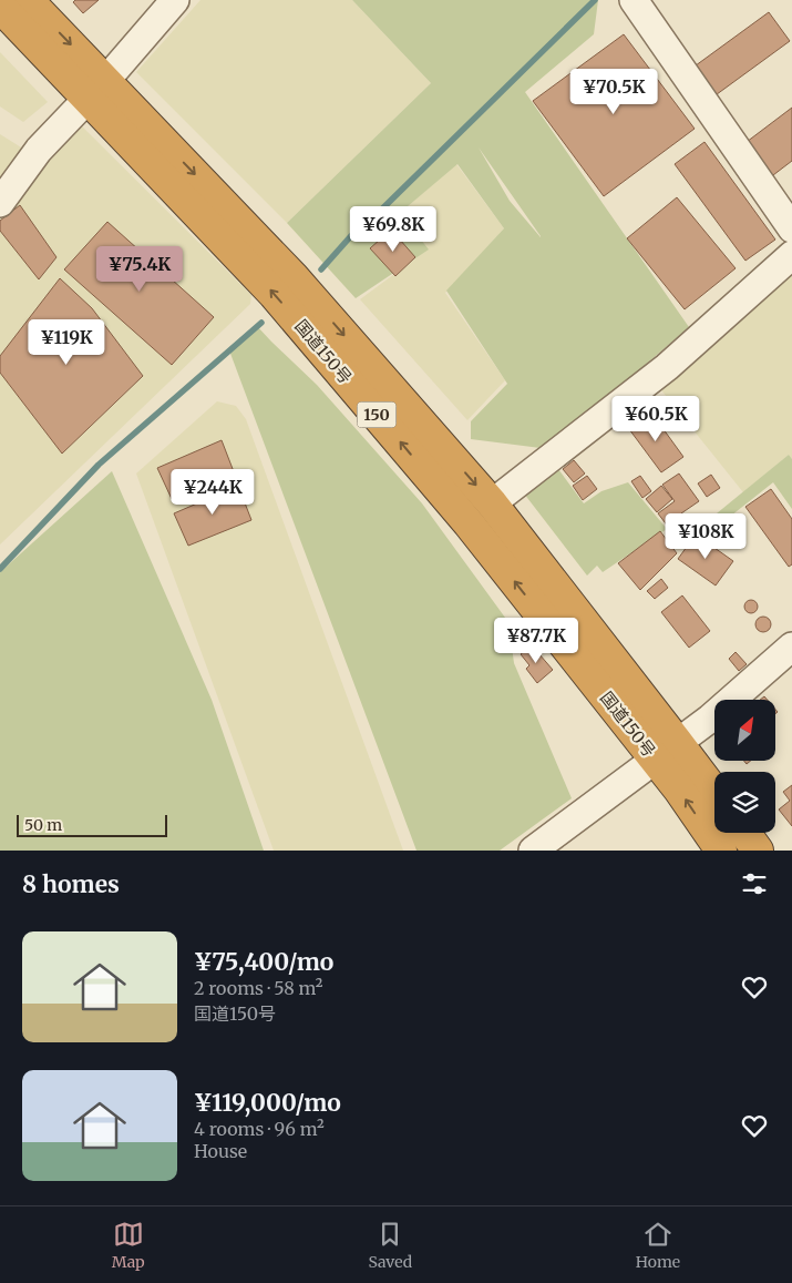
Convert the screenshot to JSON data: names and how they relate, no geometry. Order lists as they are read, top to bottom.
{
  "streets": {
    "highway": ["国道150号", "150"]
  },
  "scale_bar": "50 m",
  "north": "top right",
  "page": {
    "price": [
      "¥70.5K",
      "¥69.8K",
      "¥75.4K",
      "¥119K",
      "¥60.5K",
      "¥244K",
      "¥108K",
      "¥87.7K"
    ],
    "scale": "50 m",
    "heading": "8 homes",
    "list": [
      {
        "name": "¥75,400/mo",
        "note": "2 rooms · 58 m² · 国道150号"
      },
      {
        "name": "¥119,000/mo",
        "note": "4 rooms · 96 m² · House"
      }
    ],
    "tabs": ["Map", "Saved", "Home"]
  }
}
